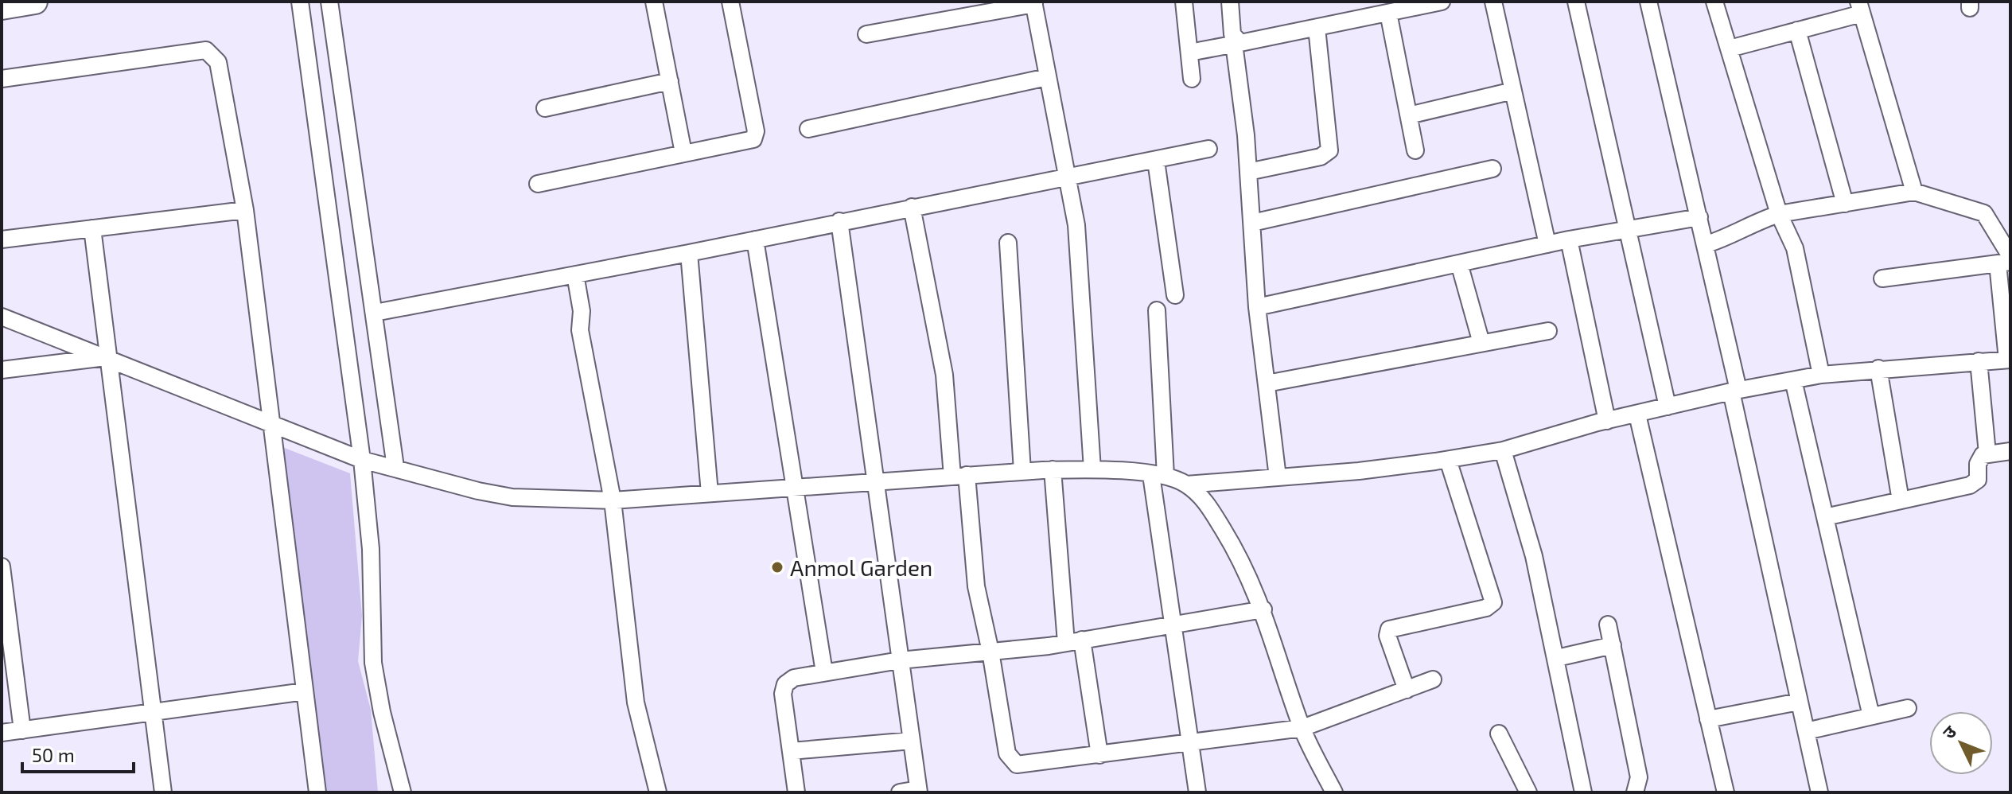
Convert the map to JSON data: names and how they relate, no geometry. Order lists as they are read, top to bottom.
{
  "places": ["Anmol Garden"],
  "scale_bar": "50 m",
  "north": "top left"
}
